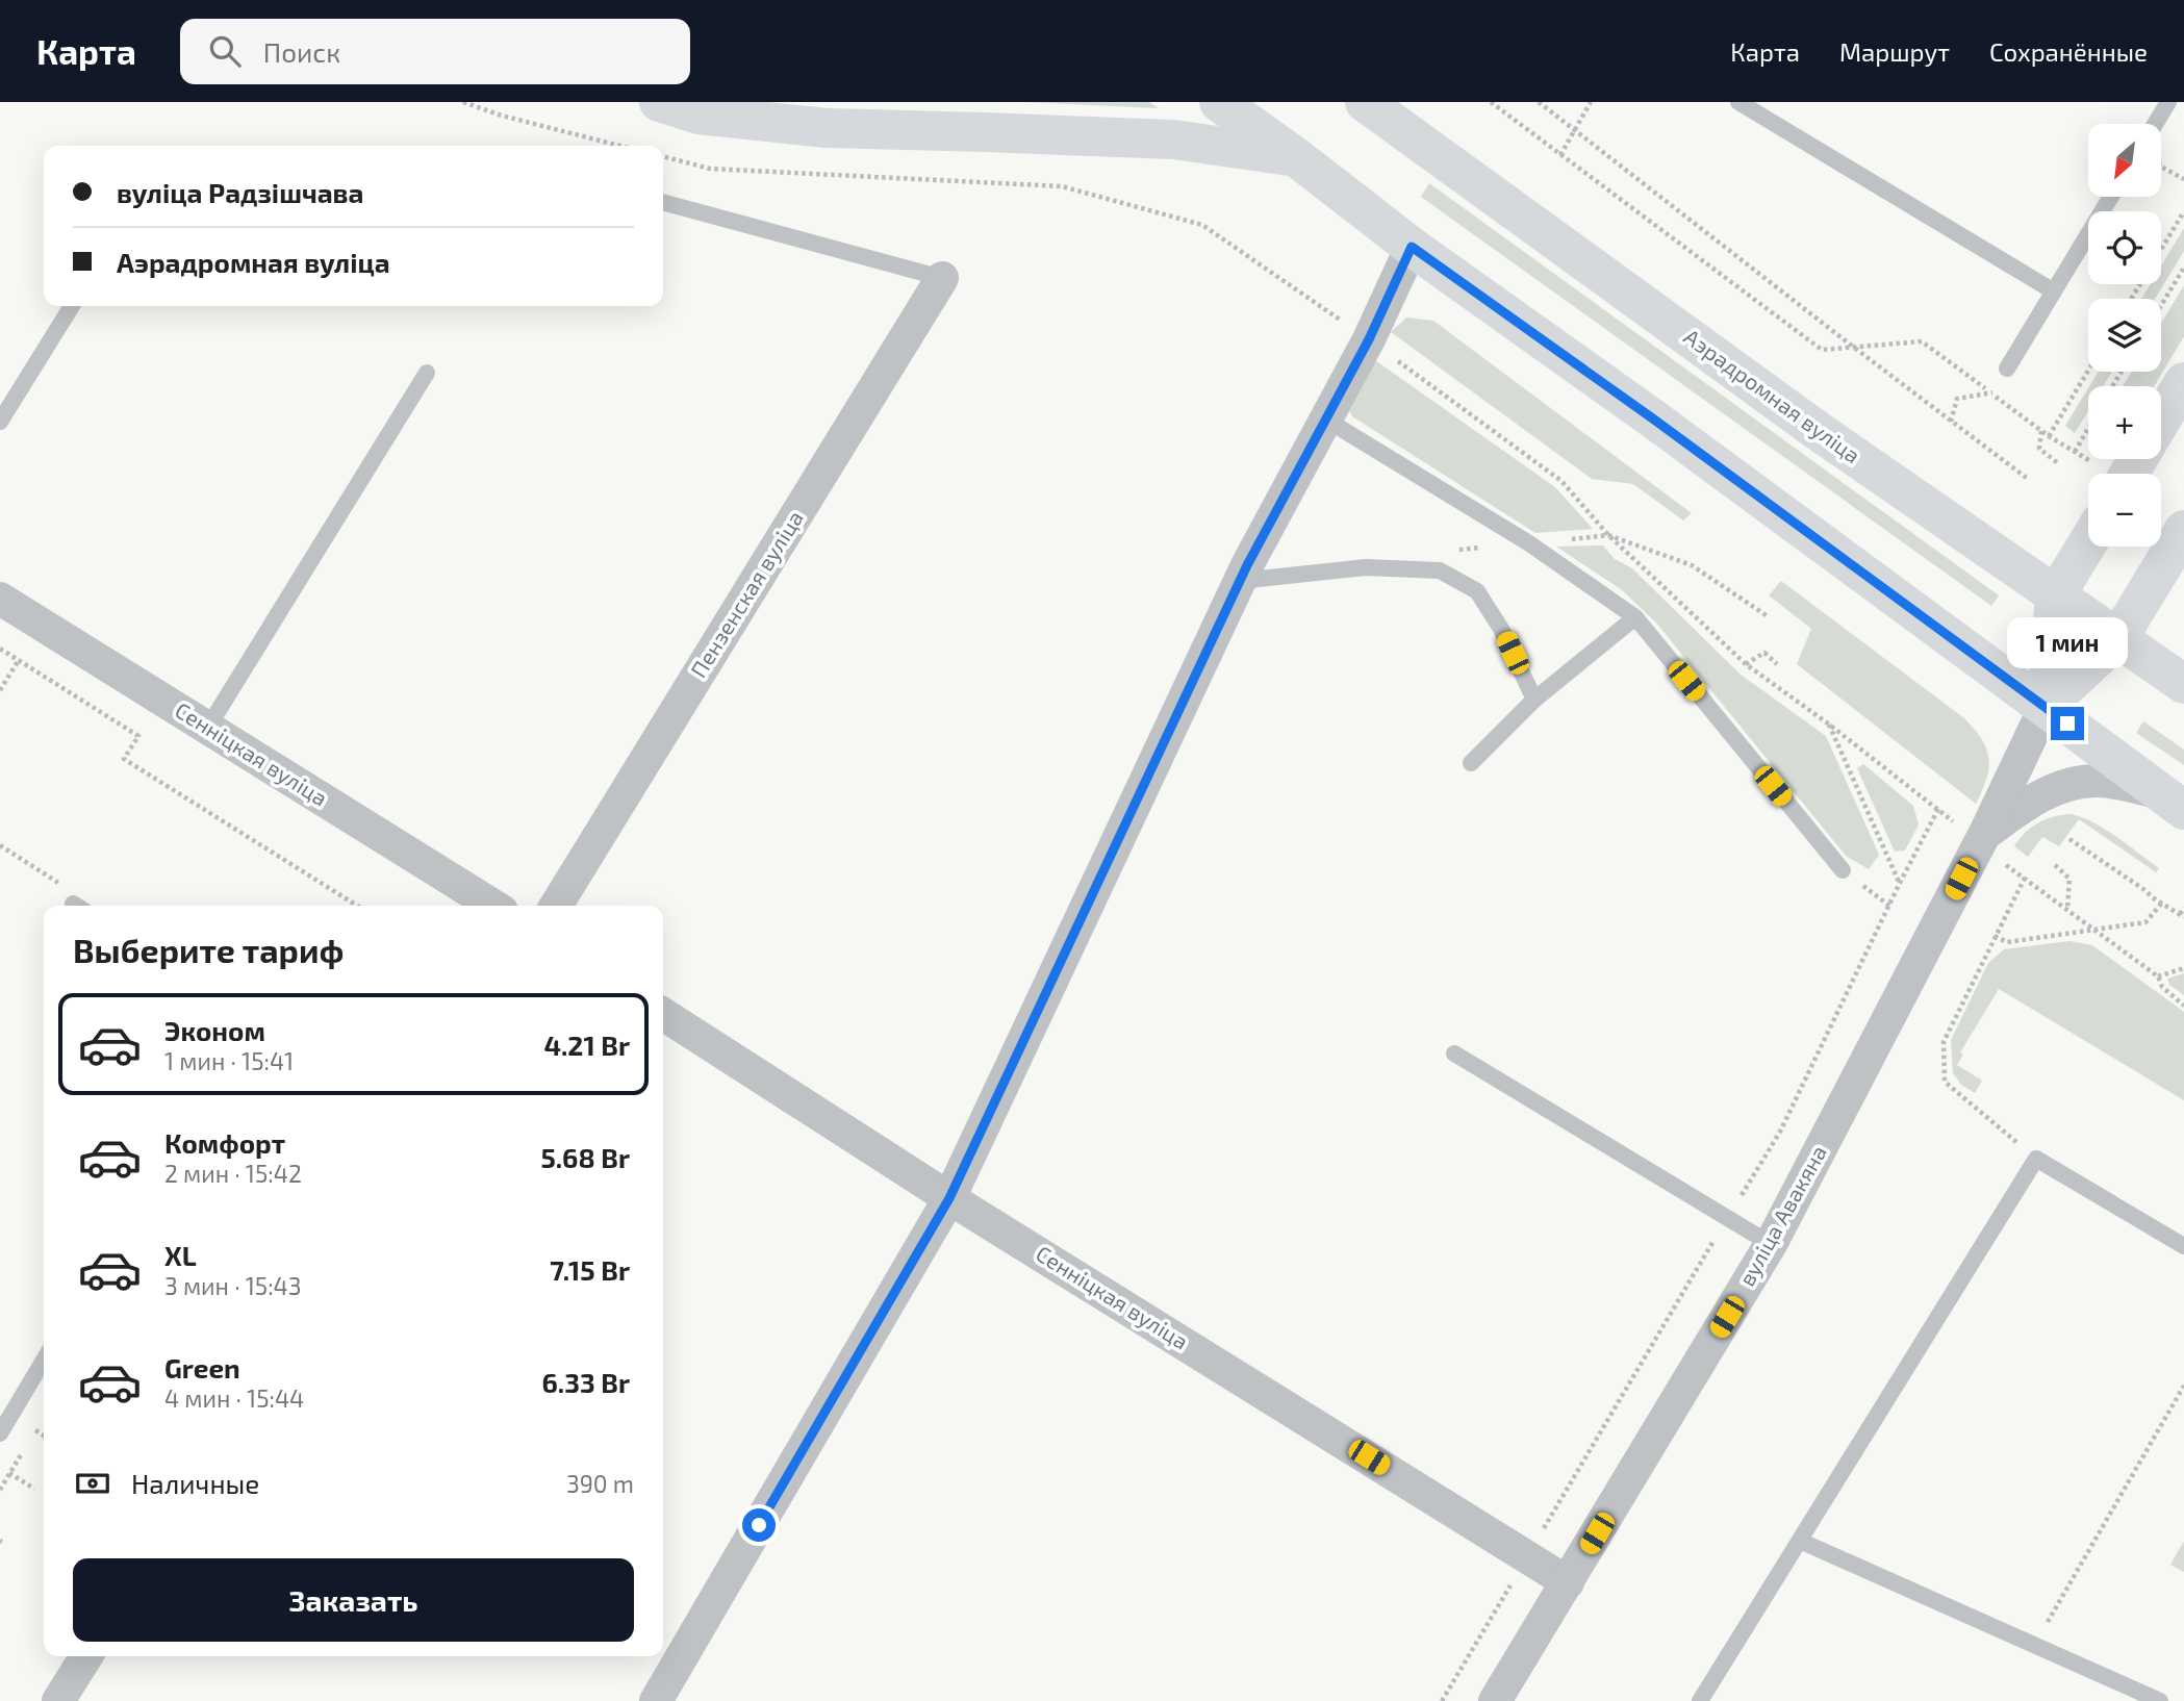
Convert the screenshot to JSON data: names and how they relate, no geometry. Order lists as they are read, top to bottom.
{
  "streets": {
    "main road": ["Аэрадромная вуліца"],
    "street": ["Пензенская вуліца", "Сенніцкая вуліца", "вуліца Авакяна"]
  },
  "crossings": [
    ["Сенніцкая вуліца", "вуліца Авакяна"]
  ],
  "north": "bottom left",
  "page": {
    "header": "Карта",
    "search": "Поиск",
    "nav": ["Карта", "Маршрут", "Сохранённые"],
    "map_buttons": ["+", "−"],
    "banner": ["вуліца Радзішчава", "Аэрадромная вуліца"],
    "bubble": "1 мин",
    "heading": "Выберите тариф",
    "list": [
      {
        "name": "Эконом",
        "note": "1 мин · 15:41",
        "value": "4.21 Br"
      },
      {
        "name": "Комфорт",
        "note": "2 мин · 15:42",
        "value": "5.68 Br"
      },
      {
        "name": "XL",
        "note": "3 мин · 15:43",
        "value": "7.15 Br"
      },
      {
        "name": "Green",
        "note": "4 мин · 15:44",
        "value": "6.33 Br"
      }
    ],
    "pay": ["Наличные", "390 m"],
    "buttons": "Заказать"
  }
}
